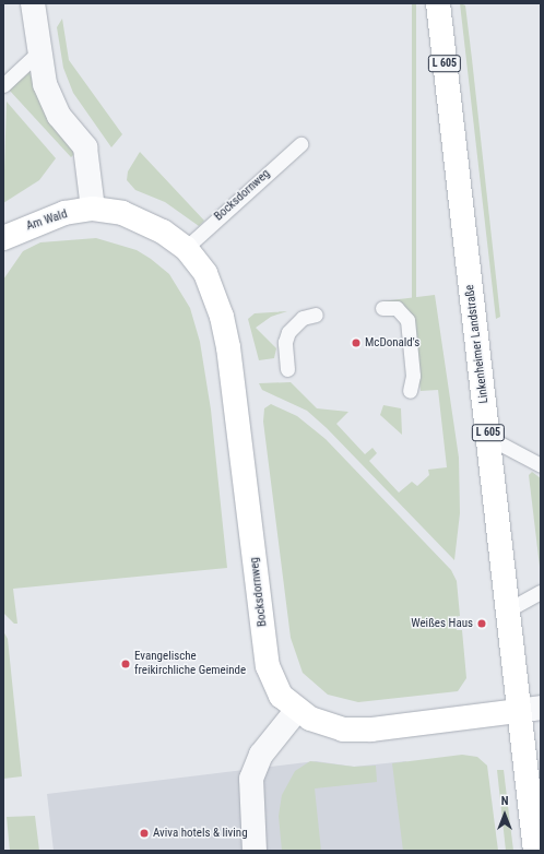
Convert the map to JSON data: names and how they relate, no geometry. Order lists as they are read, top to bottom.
{
  "streets": {
    "main road": [
      "L 605",
      "Bocksdornweg",
      "Am Wald",
      "Linkenheimer Landstraße"
    ]
  },
  "crossings": [
    ["L 605", "Bocksdornweg"],
    ["L 605", "Linkenheimer Landstraße"],
    ["Bocksdornweg", "Am Wald"],
    ["Bocksdornweg", "Linkenheimer Landstraße"]
  ],
  "places": [
    "McDonald's",
    "Weißes Haus",
    "Evangelische freikirchliche Gemeinde",
    "Aviva hotels & living"
  ],
  "north": "top"
}
